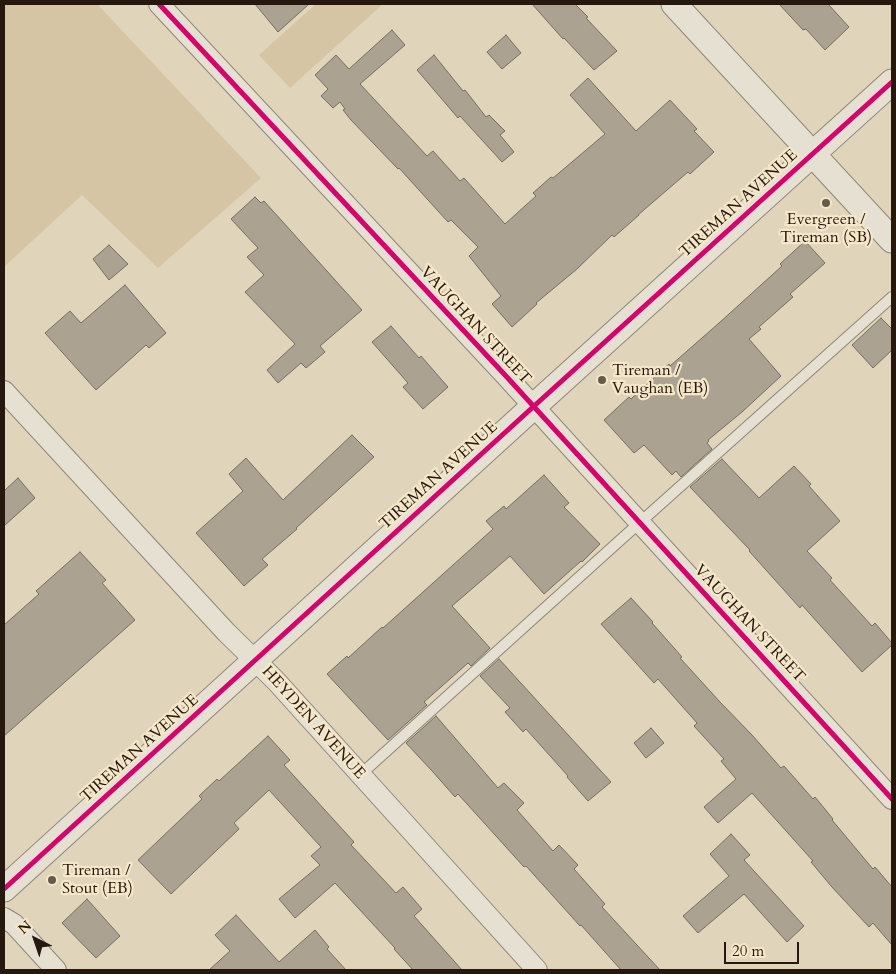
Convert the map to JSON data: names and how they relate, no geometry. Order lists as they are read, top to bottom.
{
  "streets": {
    "street": ["TIREMAN AVENUE", "VAUGHAN STREET", "HEYDEN AVENUE"]
  },
  "crossings": [
    ["TIREMAN AVENUE", "VAUGHAN STREET"],
    ["TIREMAN AVENUE", "HEYDEN AVENUE"]
  ],
  "places": ["Evergreen / Tireman (SB)", "Tireman / Vaughan (EB)", "Tireman / Stout (EB)"],
  "scale_bar": "20 m",
  "north": "top left"
}
